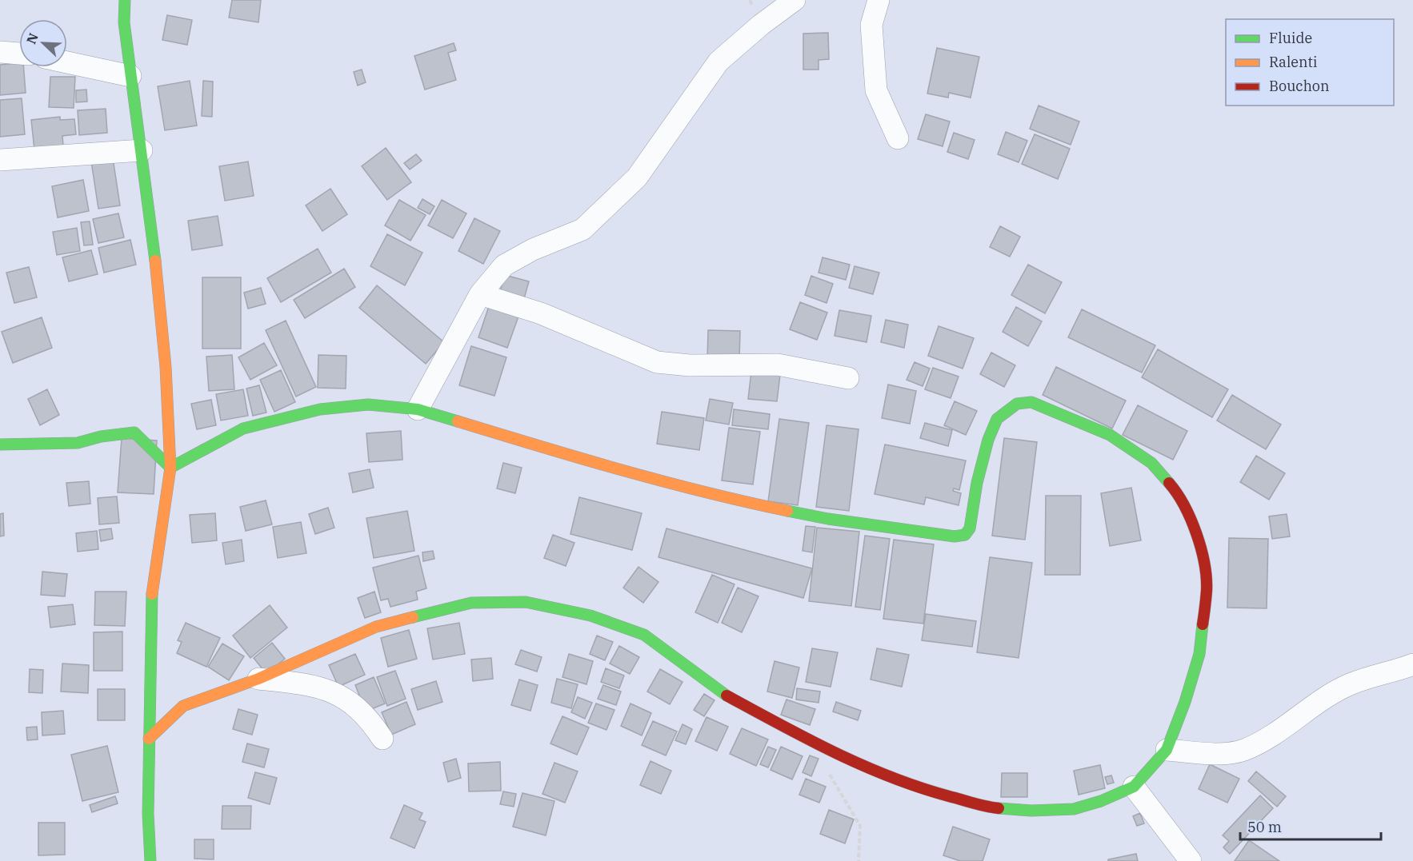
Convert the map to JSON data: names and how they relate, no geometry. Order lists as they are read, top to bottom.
{
  "legend": ["Fluide", "Ralenti", "Bouchon"],
  "scale_bar": "50 m",
  "north": "top left"
}
